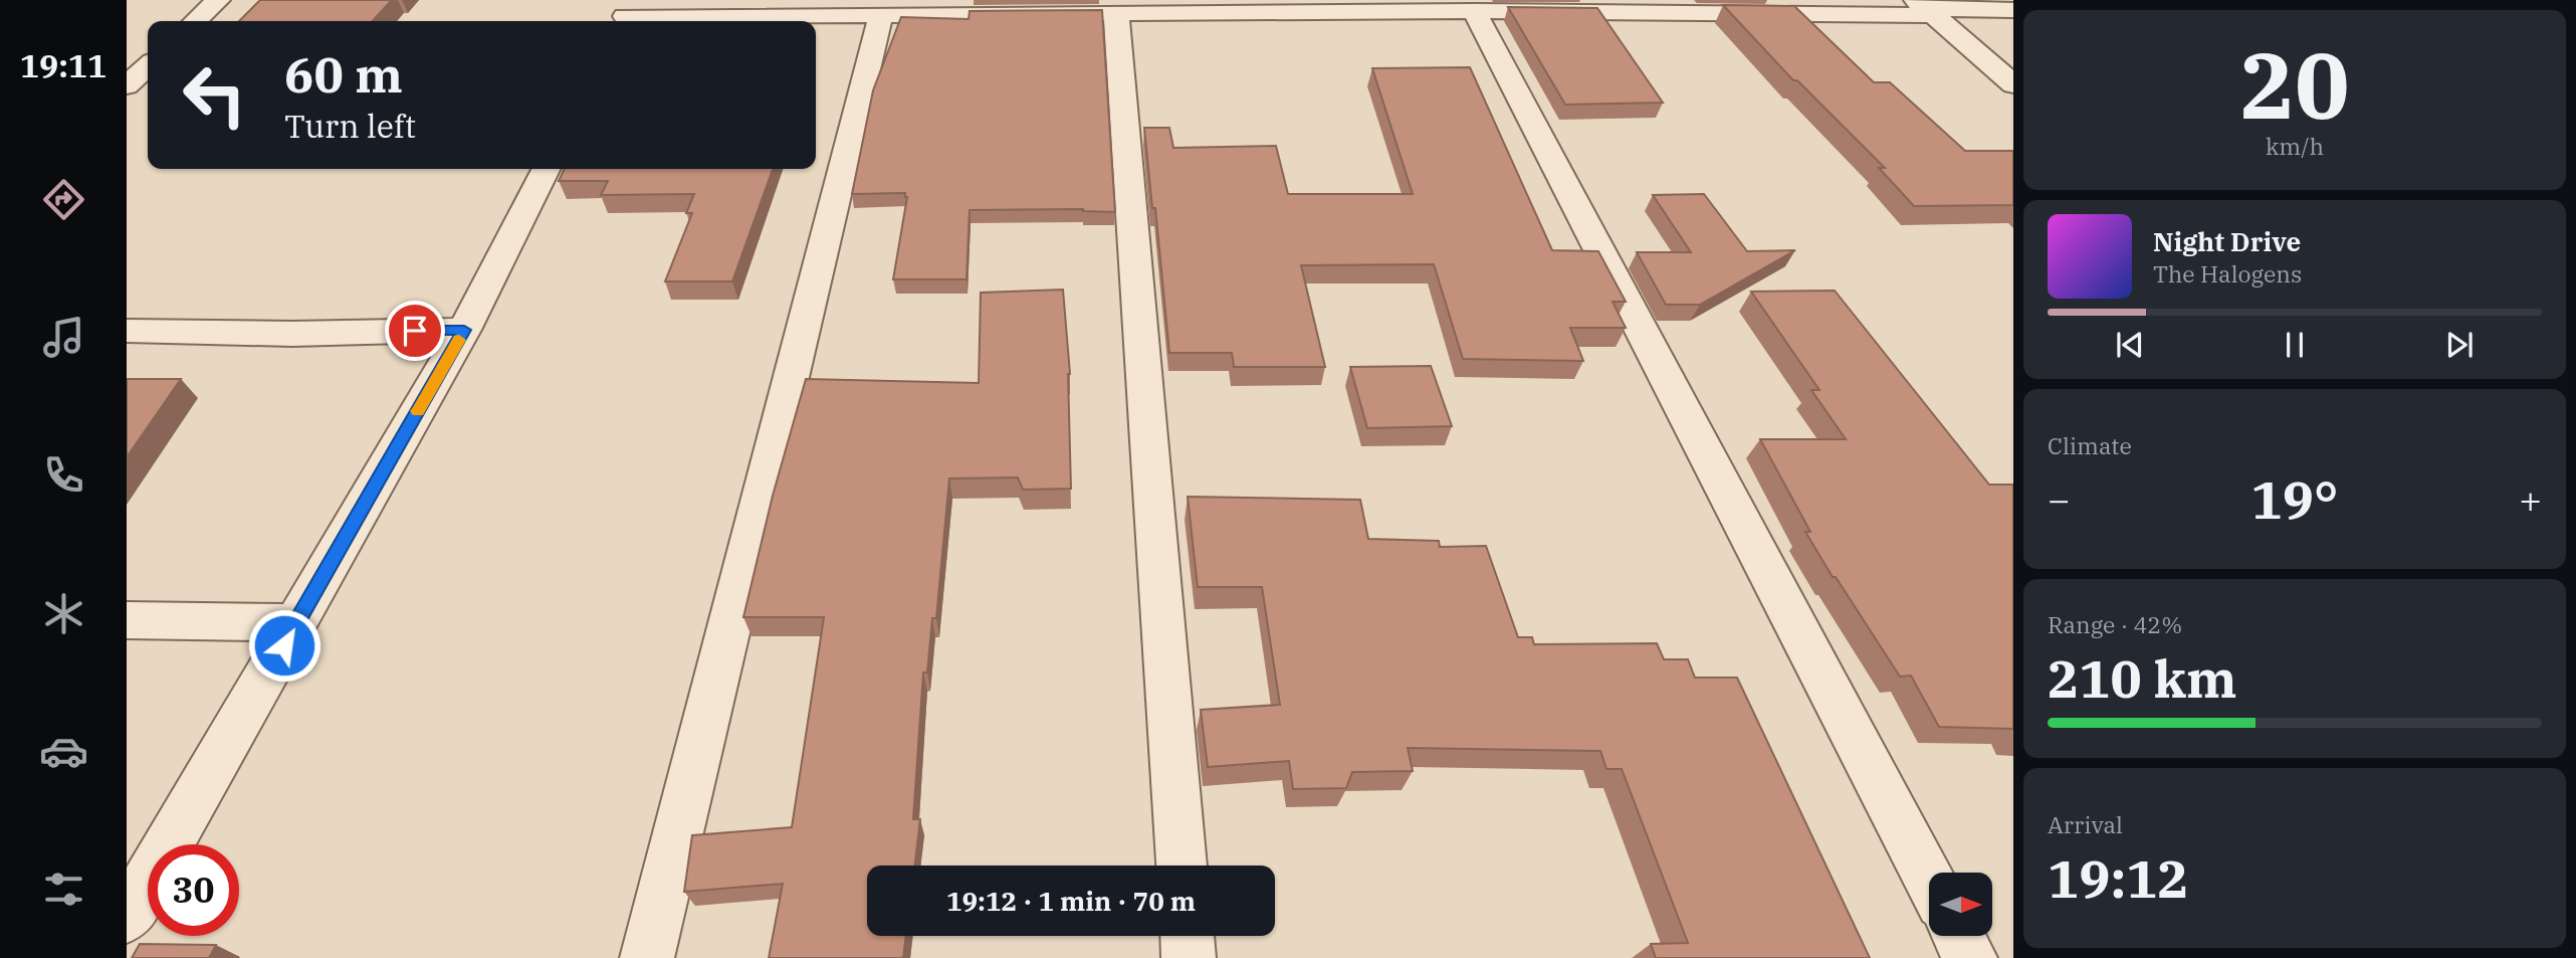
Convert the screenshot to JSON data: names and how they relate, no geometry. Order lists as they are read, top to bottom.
{
  "north": "right",
  "page": {
    "tabs": "19:11",
    "tile": [
      ["20", "km/h"],
      "Climate",
      ["Range · 42%", "210 km"],
      ["Arrival", "19:12"]
    ],
    "turn": ["60 m", "Turn left"],
    "song": ["Night Drive", "The Halogens"],
    "heat": ["−", "19°", "+"],
    "limit": "30",
    "trip": "19:12 · 1 min · 70 m"
  }
}
